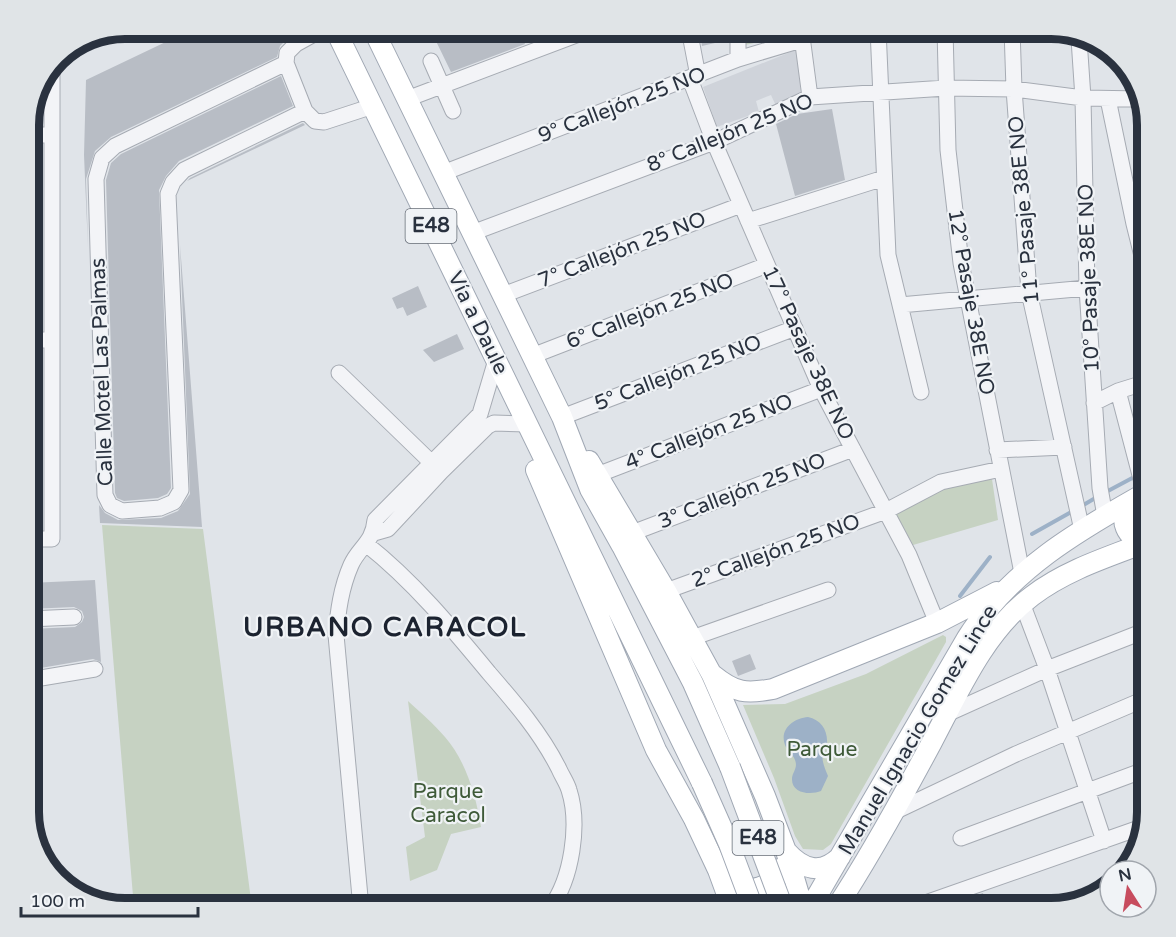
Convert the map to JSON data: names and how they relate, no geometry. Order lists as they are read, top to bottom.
{
  "streets": {
    "main road": ["E48", "Vía a Daule", "Manuel Ignacio Gomez Lince"],
    "street": [
      "9° Callejón 25 NO",
      "8° Callejón 25 NO",
      "11° Pasaje 38E NO",
      "7° Callejón 25 NO",
      "10° Pasaje 38E NO",
      "12° Pasaje 38E NO",
      "6° Callejón 25 NO",
      "17° Pasaje 38E NO",
      "Calle Motel Las Palmas",
      "5° Callejón 25 NO",
      "4° Callejón 25 NO",
      "3° Callejón 25 NO",
      "2° Callejón 25 NO"
    ]
  },
  "crossings": [
    ["9° Callejón 25 NO", "Vía a Daule"],
    ["9° Callejón 25 NO", "17° Pasaje 38E NO"],
    ["8° Callejón 25 NO", "11° Pasaje 38E NO"],
    ["8° Callejón 25 NO", "10° Pasaje 38E NO"],
    ["8° Callejón 25 NO", "12° Pasaje 38E NO"],
    ["8° Callejón 25 NO", "Vía a Daule"],
    ["8° Callejón 25 NO", "17° Pasaje 38E NO"],
    ["11° Pasaje 38E NO", "Manuel Ignacio Gomez Lince"],
    ["E48", "Vía a Daule"],
    ["7° Callejón 25 NO", "Vía a Daule"],
    ["7° Callejón 25 NO", "17° Pasaje 38E NO"],
    ["10° Pasaje 38E NO", "Manuel Ignacio Gomez Lince"],
    ["12° Pasaje 38E NO", "2° Callejón 25 NO"],
    ["12° Pasaje 38E NO", "Manuel Ignacio Gomez Lince"],
    ["6° Callejón 25 NO", "Vía a Daule"],
    ["6° Callejón 25 NO", "17° Pasaje 38E NO"],
    ["Vía a Daule", "5° Callejón 25 NO"],
    ["Vía a Daule", "4° Callejón 25 NO"],
    ["Vía a Daule", "3° Callejón 25 NO"],
    ["Vía a Daule", "2° Callejón 25 NO"],
    ["17° Pasaje 38E NO", "5° Callejón 25 NO"],
    ["17° Pasaje 38E NO", "4° Callejón 25 NO"],
    ["17° Pasaje 38E NO", "3° Callejón 25 NO"],
    ["17° Pasaje 38E NO", "2° Callejón 25 NO"]
  ],
  "districts": ["URBANO CARACOL"],
  "parks": ["Parque", "Parque Caracol"],
  "scale_bar": "100 m",
  "north": "top"
}
